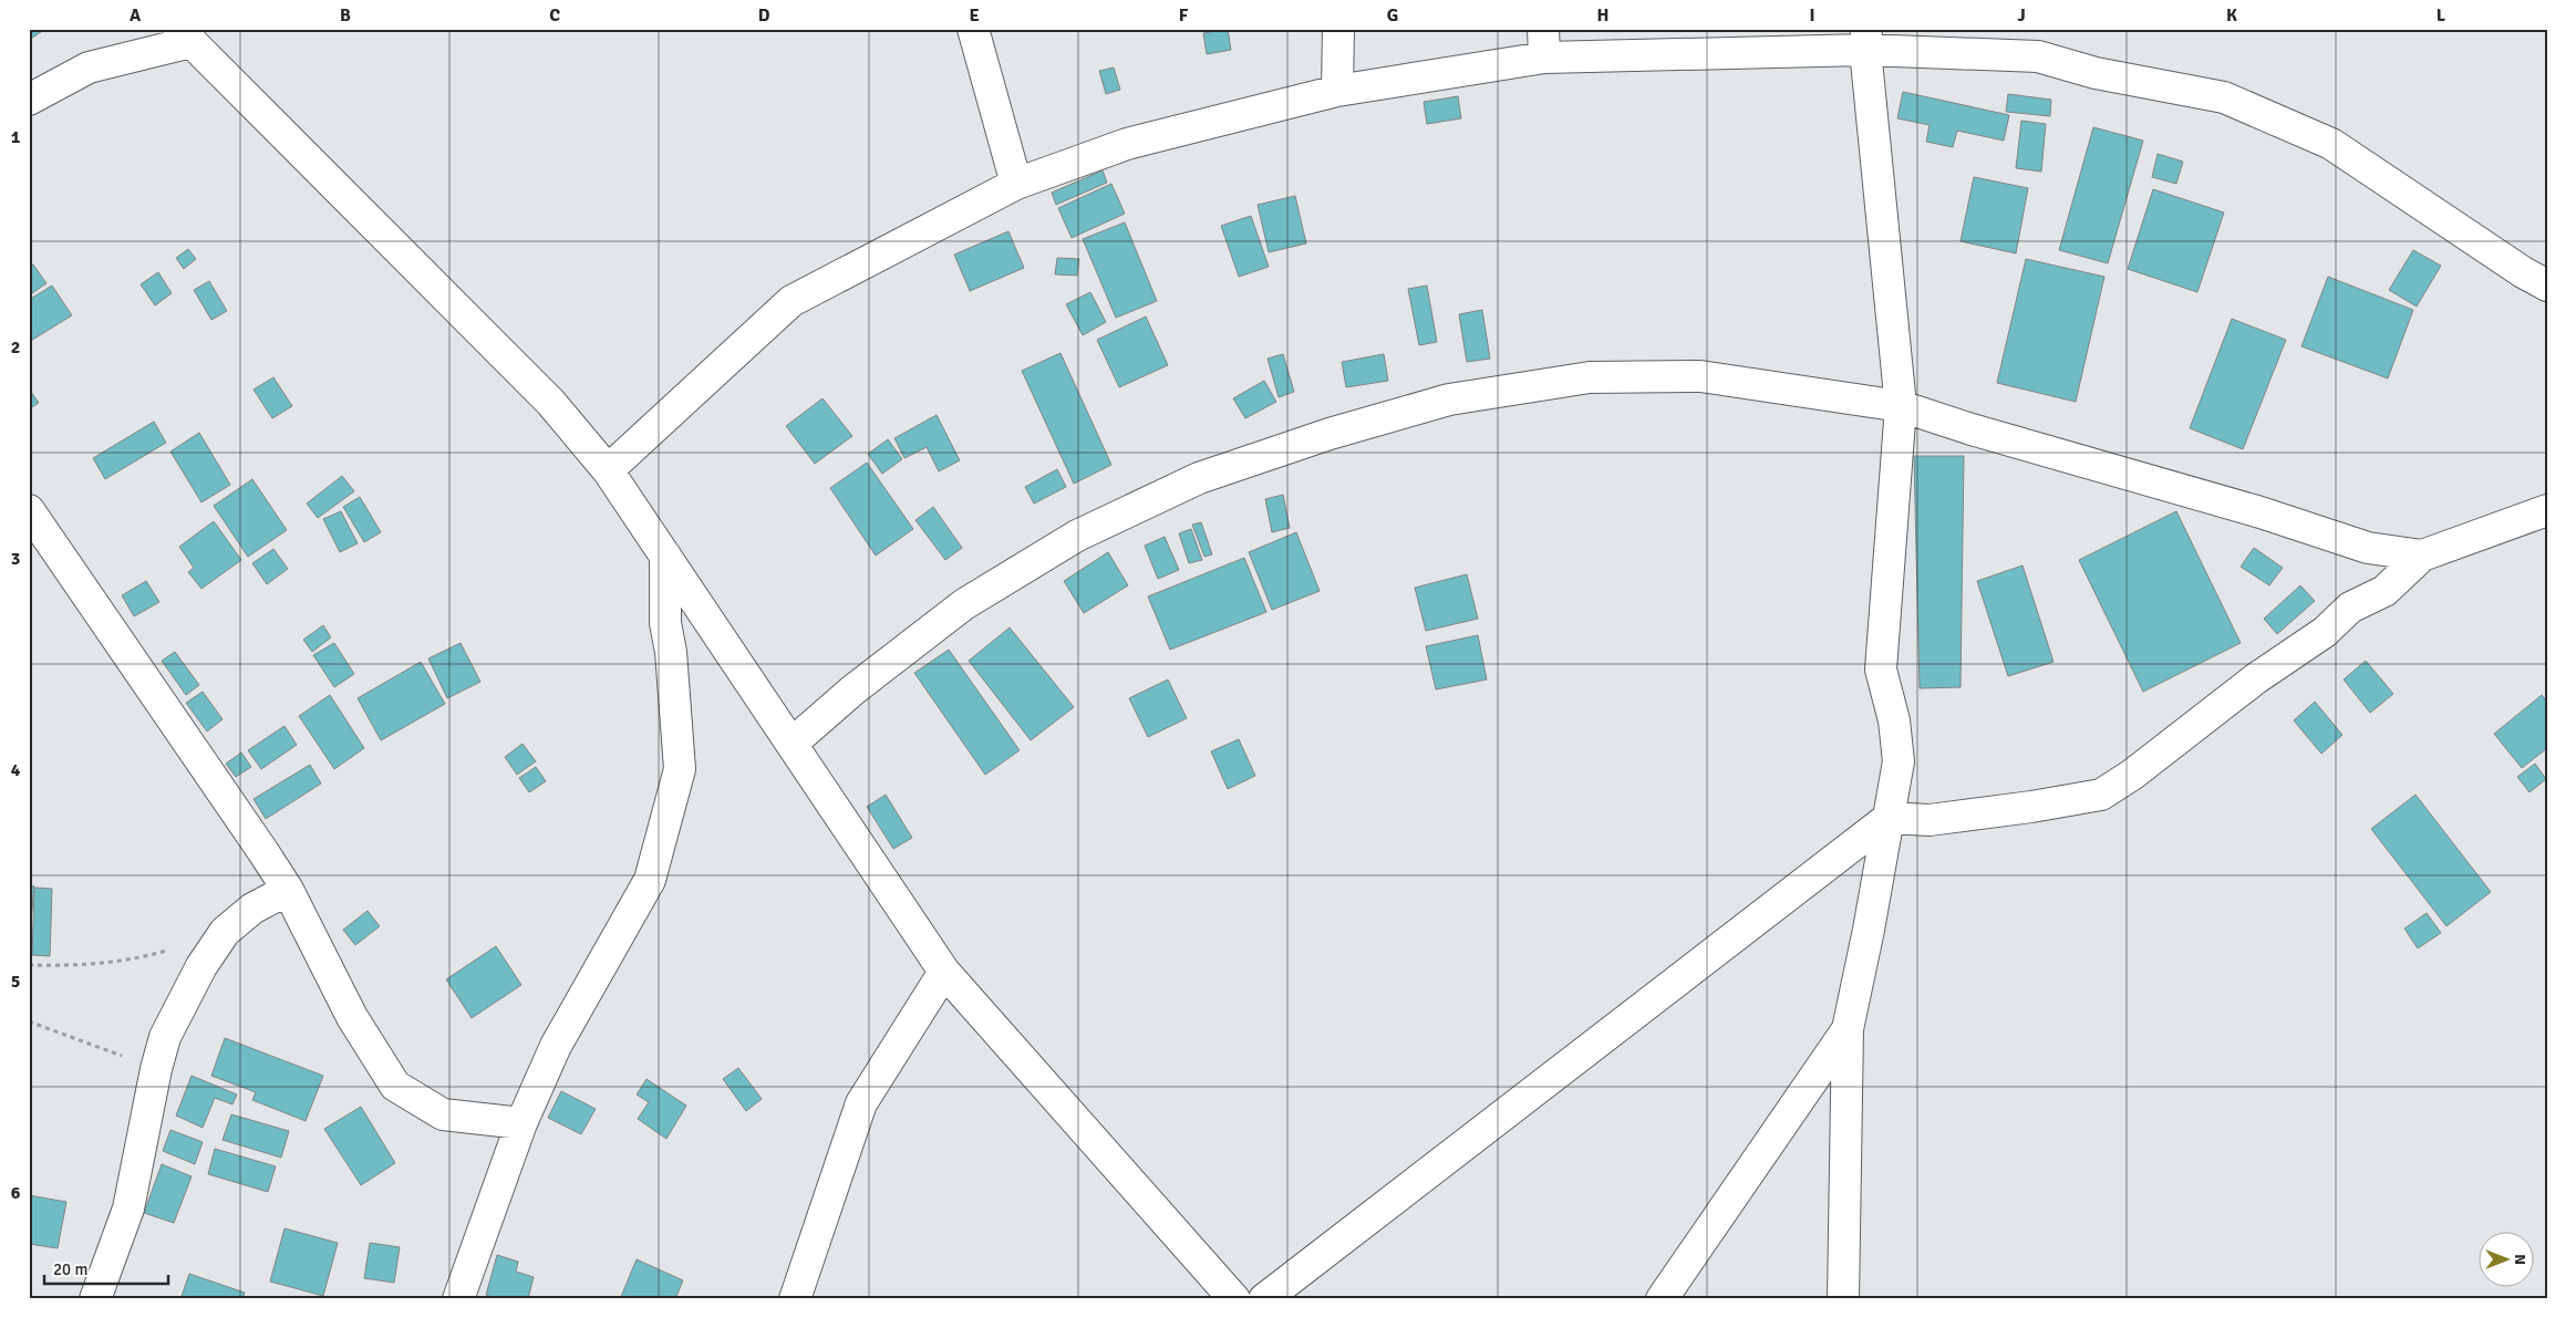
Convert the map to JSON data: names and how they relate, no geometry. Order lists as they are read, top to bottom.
{
  "scale_bar": "20 m",
  "north": "right",
  "grid": {
    "columns": [
      "A",
      "B",
      "C",
      "D",
      "E",
      "F",
      "G",
      "H",
      "I",
      "J",
      "K",
      "L"
    ],
    "rows": [
      "1",
      "2",
      "3",
      "4",
      "5",
      "6"
    ]
  }
}
